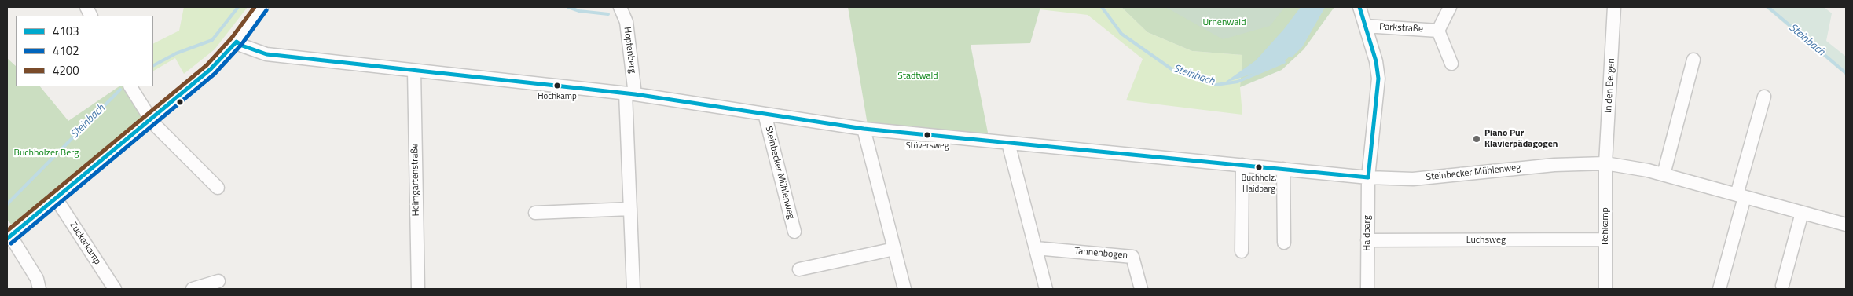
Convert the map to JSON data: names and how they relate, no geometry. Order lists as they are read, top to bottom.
{
  "streets": {
    "street": [
      "Parkstraße",
      "Hopfenberg",
      "In den Bergen",
      "Steinbecker Mühlenweg",
      "Heimgartenstraße",
      "Rehkamp",
      "Haidbarg",
      "Luchsweg",
      "Zuckerkamp",
      "Tannenbogen"
    ]
  },
  "crossings": [
    ["Parkstraße", "Steinbecker Mühlenweg"],
    ["Parkstraße", "Haidbarg"],
    ["Hopfenberg", "Steinbecker Mühlenweg"],
    ["In den Bergen", "Steinbecker Mühlenweg"],
    ["In den Bergen", "Rehkamp"],
    ["Steinbecker Mühlenweg", "Heimgartenstraße"],
    ["Steinbecker Mühlenweg", "Rehkamp"],
    ["Steinbecker Mühlenweg", "Haidbarg"],
    ["Rehkamp", "Luchsweg"],
    ["Haidbarg", "Luchsweg"]
  ],
  "water": ["Steinbach"],
  "parks": ["Urnenwald", "Stadtwald", "Buchholzer Berg"],
  "places": [
    "Hochkamp",
    "Stöversweg",
    "Piano Pur Klavierpädagogen",
    "Buchholz, Haidbarg"
  ],
  "lines": ["transit line 4103", "transit line 4200", "transit line 4102"],
  "legend": ["4103", "4102", "4200"]
}
